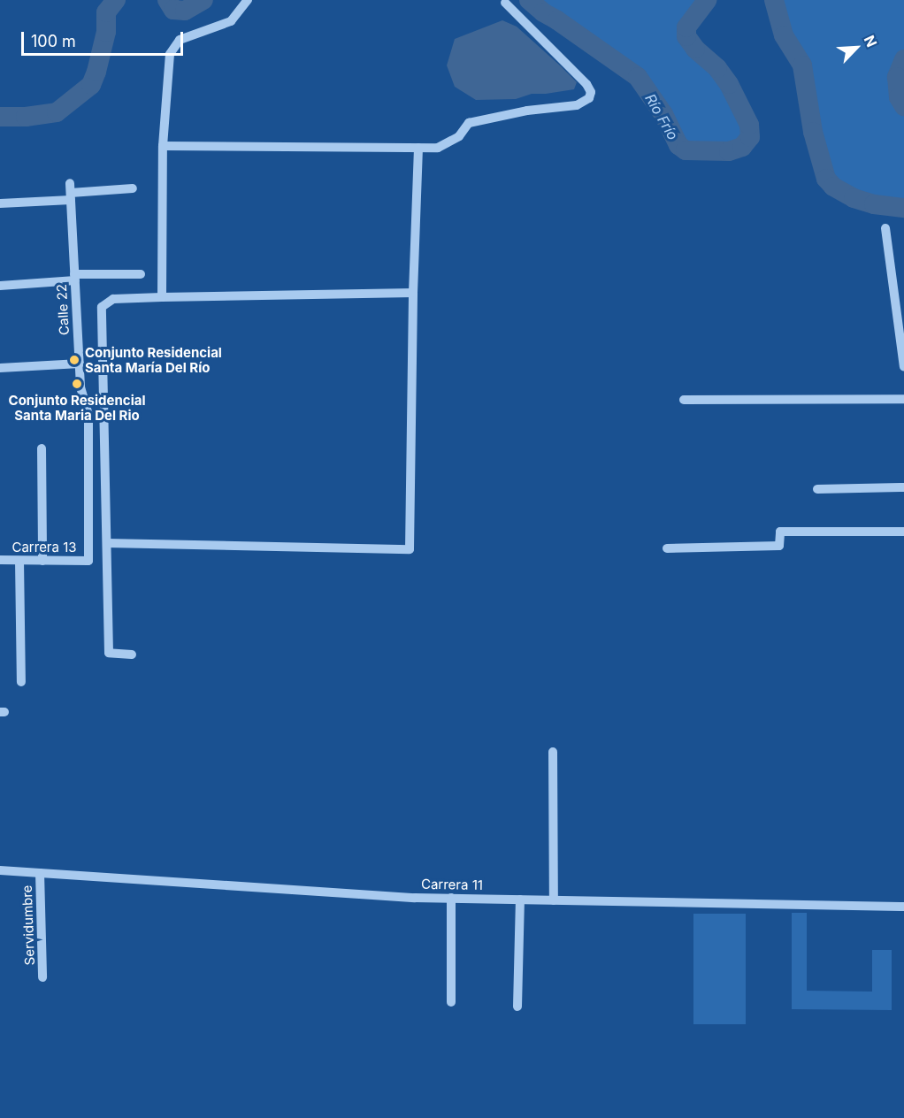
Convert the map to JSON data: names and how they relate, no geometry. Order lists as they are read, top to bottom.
{
  "streets": {
    "street": [
      "Calle 22",
      "Carrera 13",
      "Carrera 11",
      "Servidumbre"
    ]
  },
  "crossings": [
    ["Calle 22", "Carrera 13"],
    ["Carrera 11", "Servidumbre"]
  ],
  "water": ["Río Frío"],
  "places": ["Conjunto Residencial Santa María Del Río", "Conjunto Residencial Santa Maria Del Rio"],
  "scale_bar": "100 m",
  "north": "top right"
}
